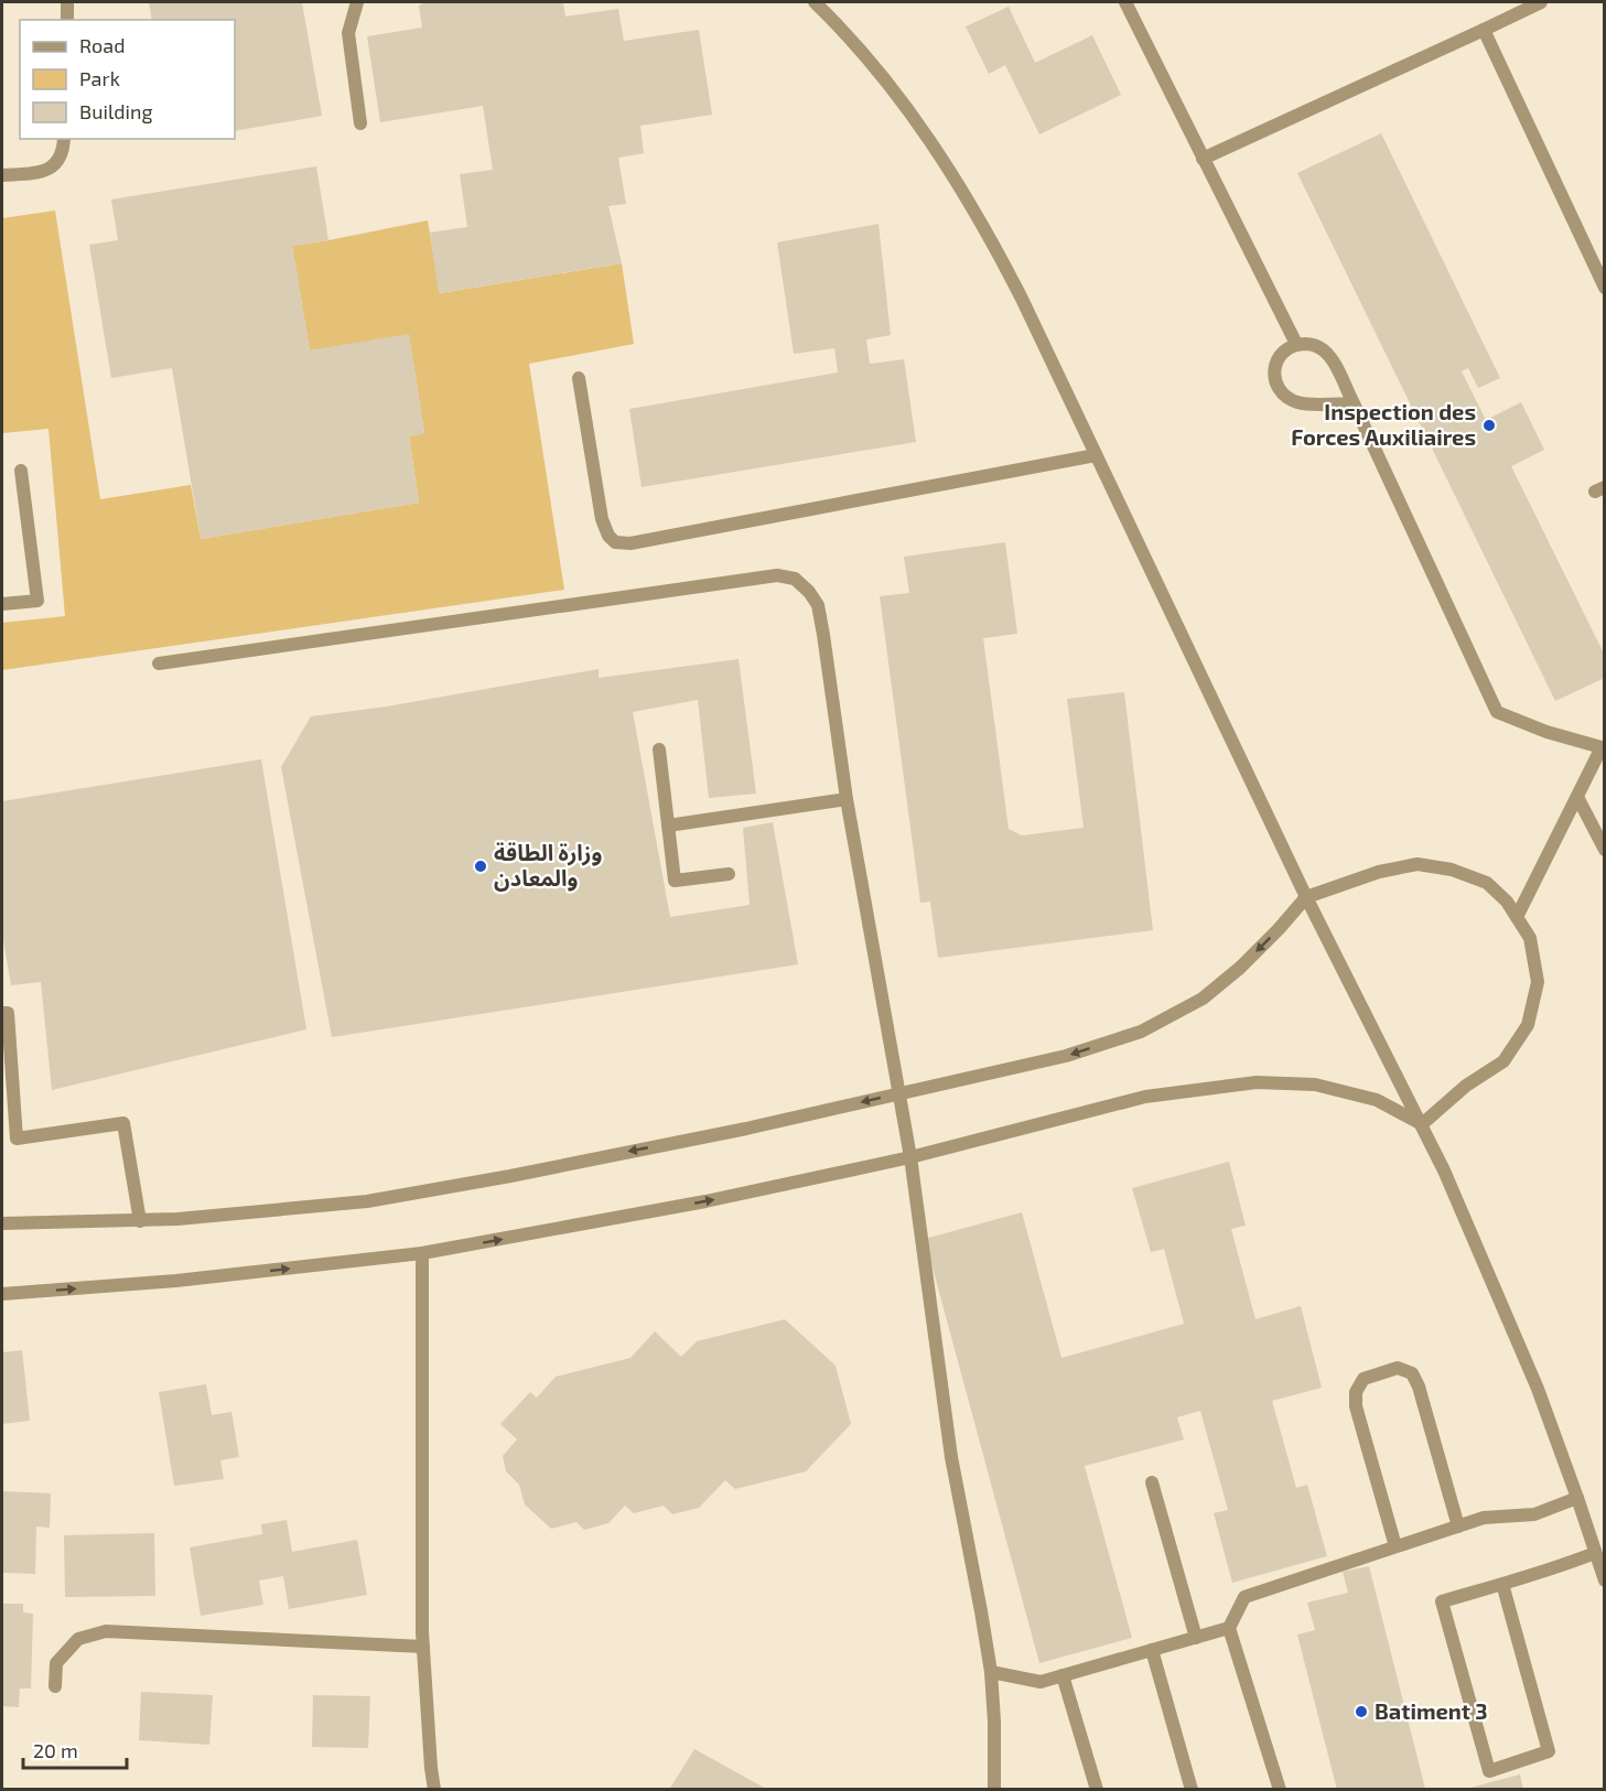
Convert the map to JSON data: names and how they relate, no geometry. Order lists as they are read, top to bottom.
{
  "places": ["Inspection des Forces Auxiliaires", "وزارة الطاقة والمعادن", "Batiment 3"],
  "legend": ["Road", "Park", "Building"],
  "scale_bar": "20 m"
}
